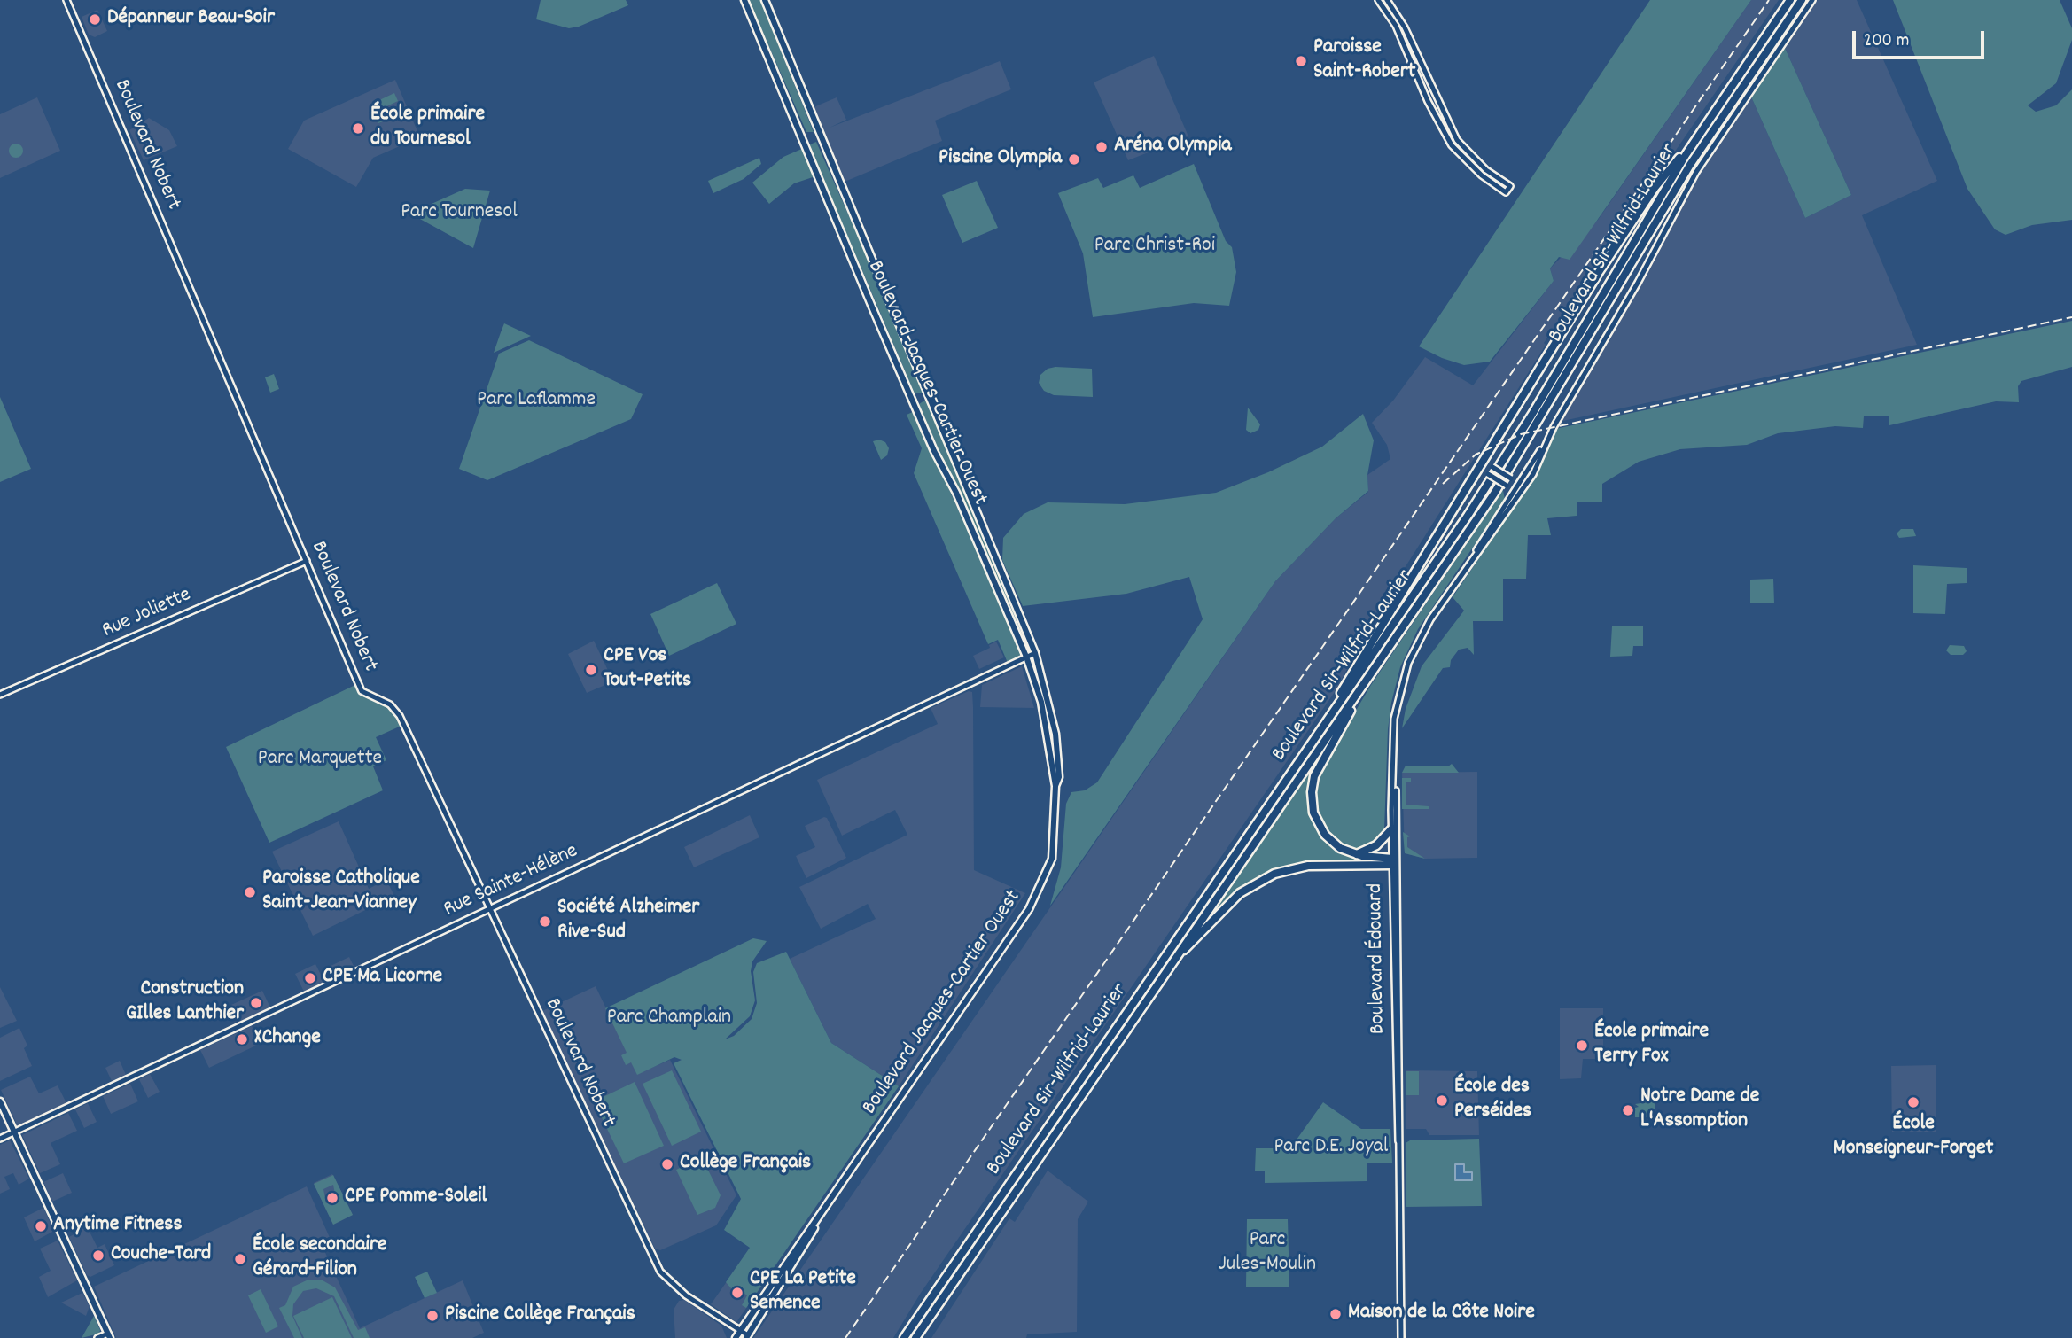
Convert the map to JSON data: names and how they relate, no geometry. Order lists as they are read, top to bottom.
{
  "streets": {
    "highway": ["Boulevard Sir-Wilfrid-Laurier"],
    "main road": ["Boulevard Jacques-Cartier Ouest"],
    "street": [
      "Boulevard Nobert",
      "Rue Joliette",
      "Rue Sainte-Hélène",
      "Boulevard Édouard"
    ]
  },
  "crossings": [
    ["Boulevard Nobert", "Boulevard Jacques-Cartier Ouest"],
    ["Boulevard Nobert", "Rue Joliette"],
    ["Boulevard Nobert", "Rue Sainte-Hélène"],
    ["Boulevard Sir-Wilfrid-Laurier", "Boulevard Édouard"],
    ["Boulevard Jacques-Cartier Ouest", "Rue Sainte-Hélène"]
  ],
  "parks": [
    "Parc Tournesol",
    "Parc Christ-Roi",
    "Parc Laflamme",
    "Parc Marquette",
    "Parc Champlain",
    "Parc D.E. Joyal",
    "Parc Jules-Moulin"
  ],
  "places": [
    "Dépanneur Beau-Soir",
    "Paroisse Saint-Robert",
    "École primaire du Tournesol",
    "Aréna Olympia",
    "Piscine Olympia",
    "CPE Vos Tout-Petits",
    "Paroisse Catholique Saint-Jean-Vianney",
    "Société Alzheimer Rive-Sud",
    "CPE Ma Licorne",
    "Construction GIlles Lanthier",
    "XChange",
    "École primaire Terry Fox",
    "École des Perséides",
    "École Monseigneur-Forget",
    "Notre Dame de L'Assomption",
    "Collège Français",
    "CPE Pomme-Soleil",
    "Anytime Fitness",
    "Couche-Tard",
    "École secondaire Gérard-Filion",
    "CPE La Petite Semence",
    "Maison de la Côte Noire",
    "Piscine Collège Français"
  ],
  "scale_bar": "200 m"
}
